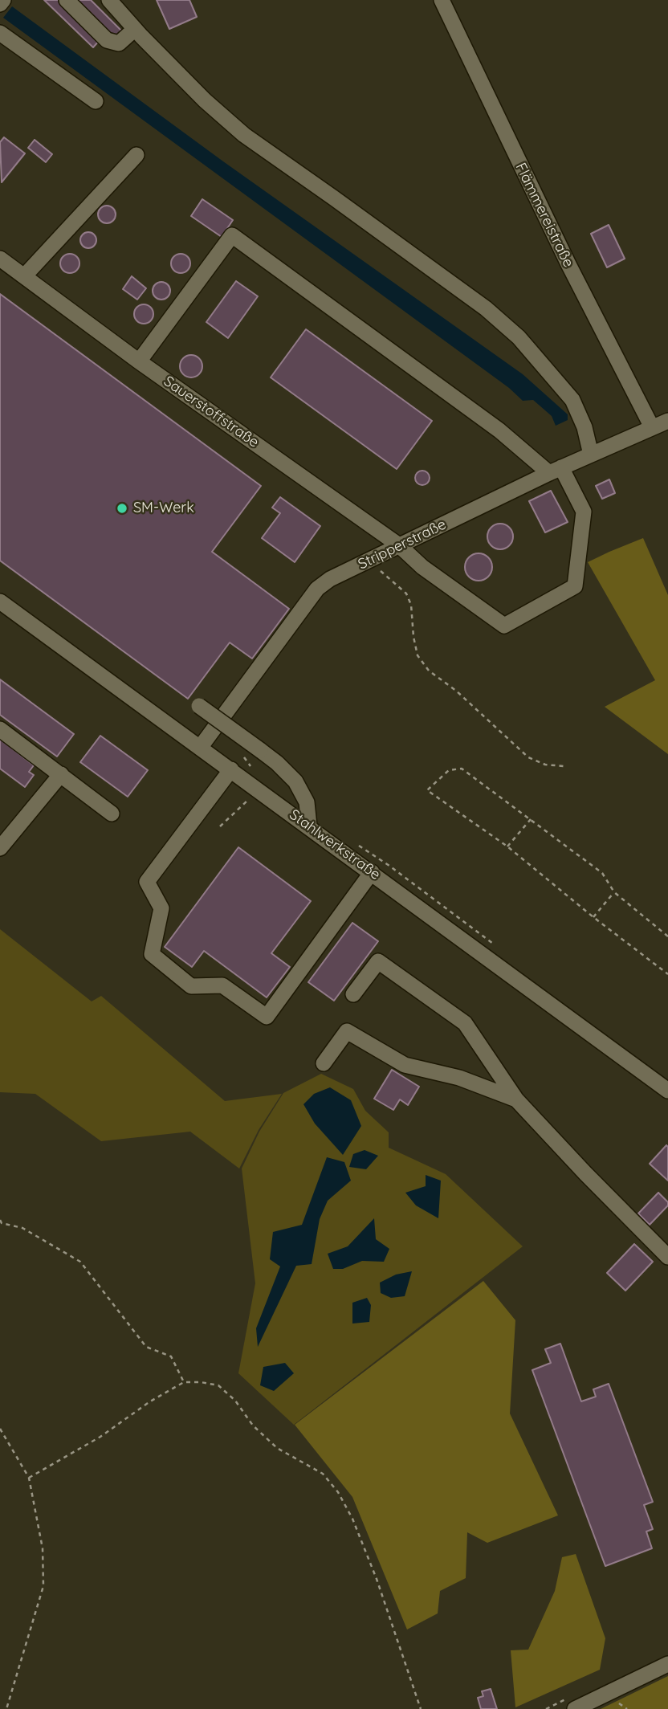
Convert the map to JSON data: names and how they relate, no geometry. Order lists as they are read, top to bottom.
{
  "streets": {
    "street": [
      "Flämmereistraße",
      "Sauerstoffstraße",
      "Stripperstraße",
      "Stahlwerkstraße"
    ]
  },
  "crossings": [
    ["Flämmereistraße", "Stripperstraße"],
    ["Sauerstoffstraße", "Stripperstraße"],
    ["Stripperstraße", "Stahlwerkstraße"]
  ],
  "places": ["SM-Werk"]
}
